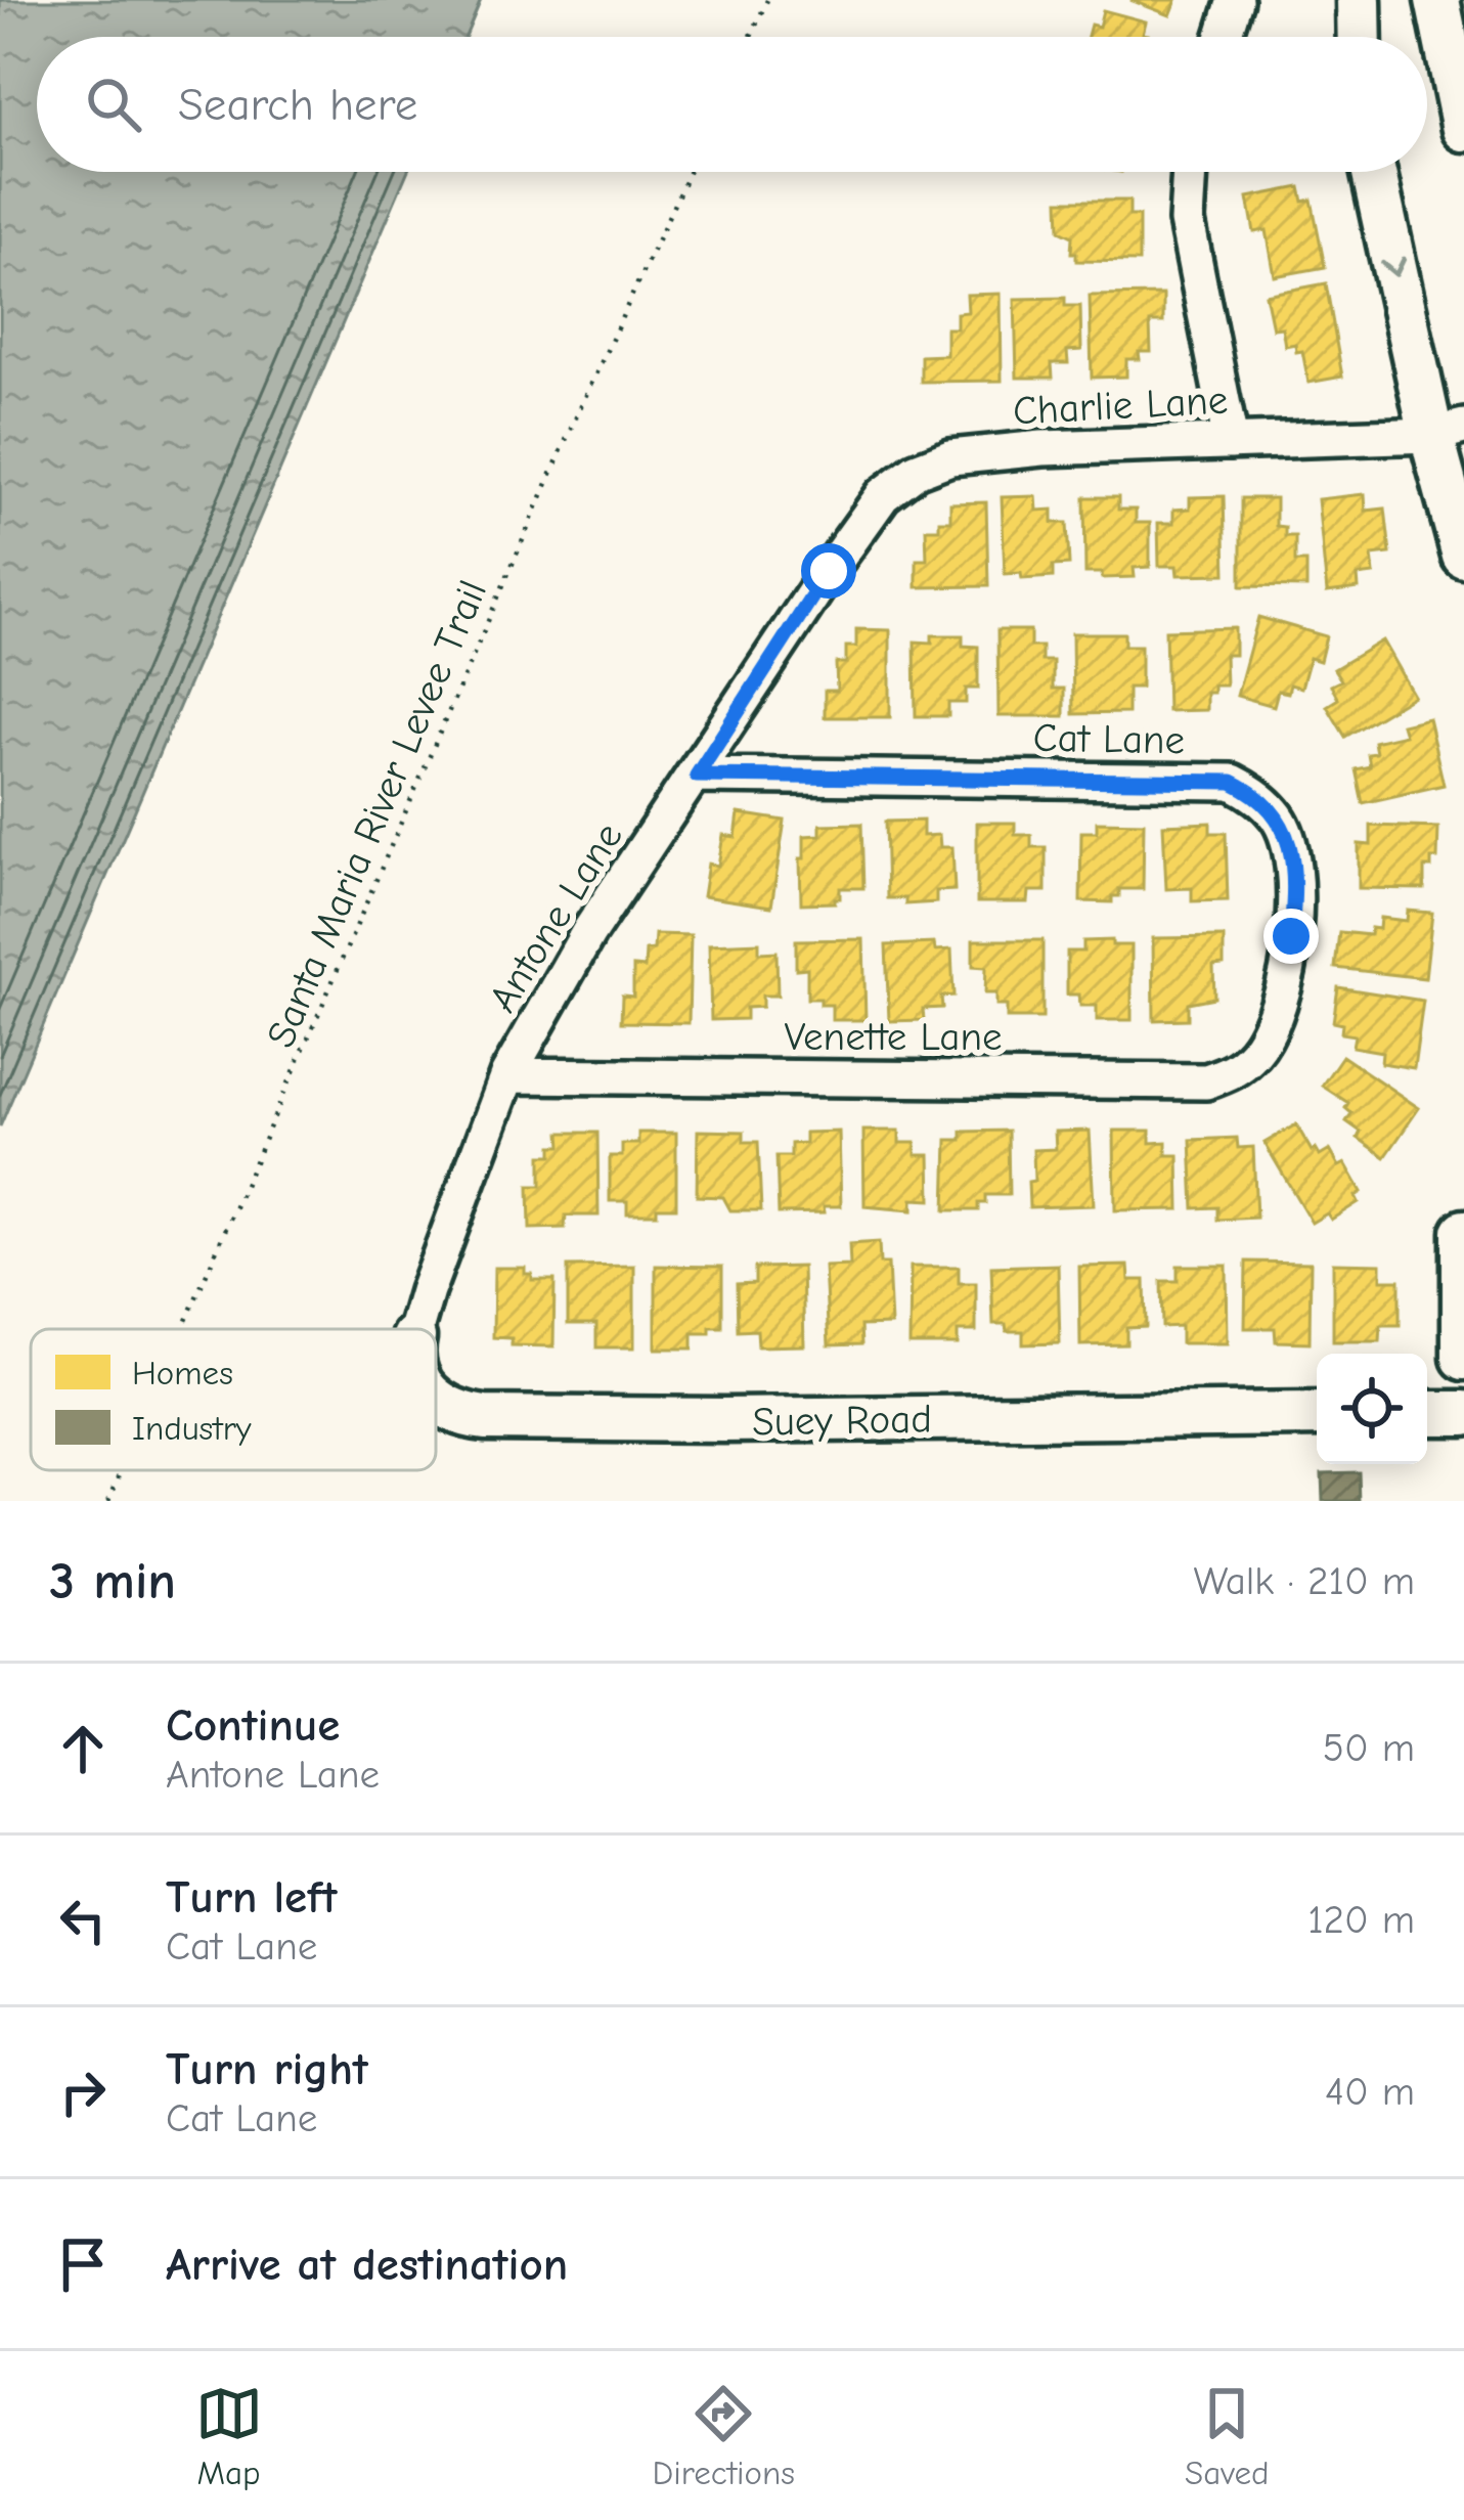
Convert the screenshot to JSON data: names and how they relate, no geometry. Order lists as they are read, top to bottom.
{
  "streets": {
    "street": [
      "Charlie Lane",
      "Cat Lane",
      "Antone Lane",
      "Venette Lane",
      "Suey Road"
    ],
    "path": ["Santa Maria River Levee Trail"]
  },
  "crossings": [
    ["Charlie Lane", "Antone Lane"],
    ["Cat Lane", "Antone Lane"],
    ["Cat Lane", "Venette Lane"],
    ["Antone Lane", "Venette Lane"]
  ],
  "legend": ["Homes", "Industry"],
  "page": {
    "search": "Search here",
    "heading": ["3 min", "Walk · 210 m"],
    "list": [
      ["Continue", "Antone Lane", "50 m"],
      ["Turn left", "Cat Lane", "120 m"],
      ["Turn right", "Cat Lane", "40 m"],
      "Arrive at destination"
    ],
    "nav": ["Map", "Directions", "Saved"]
  }
}
